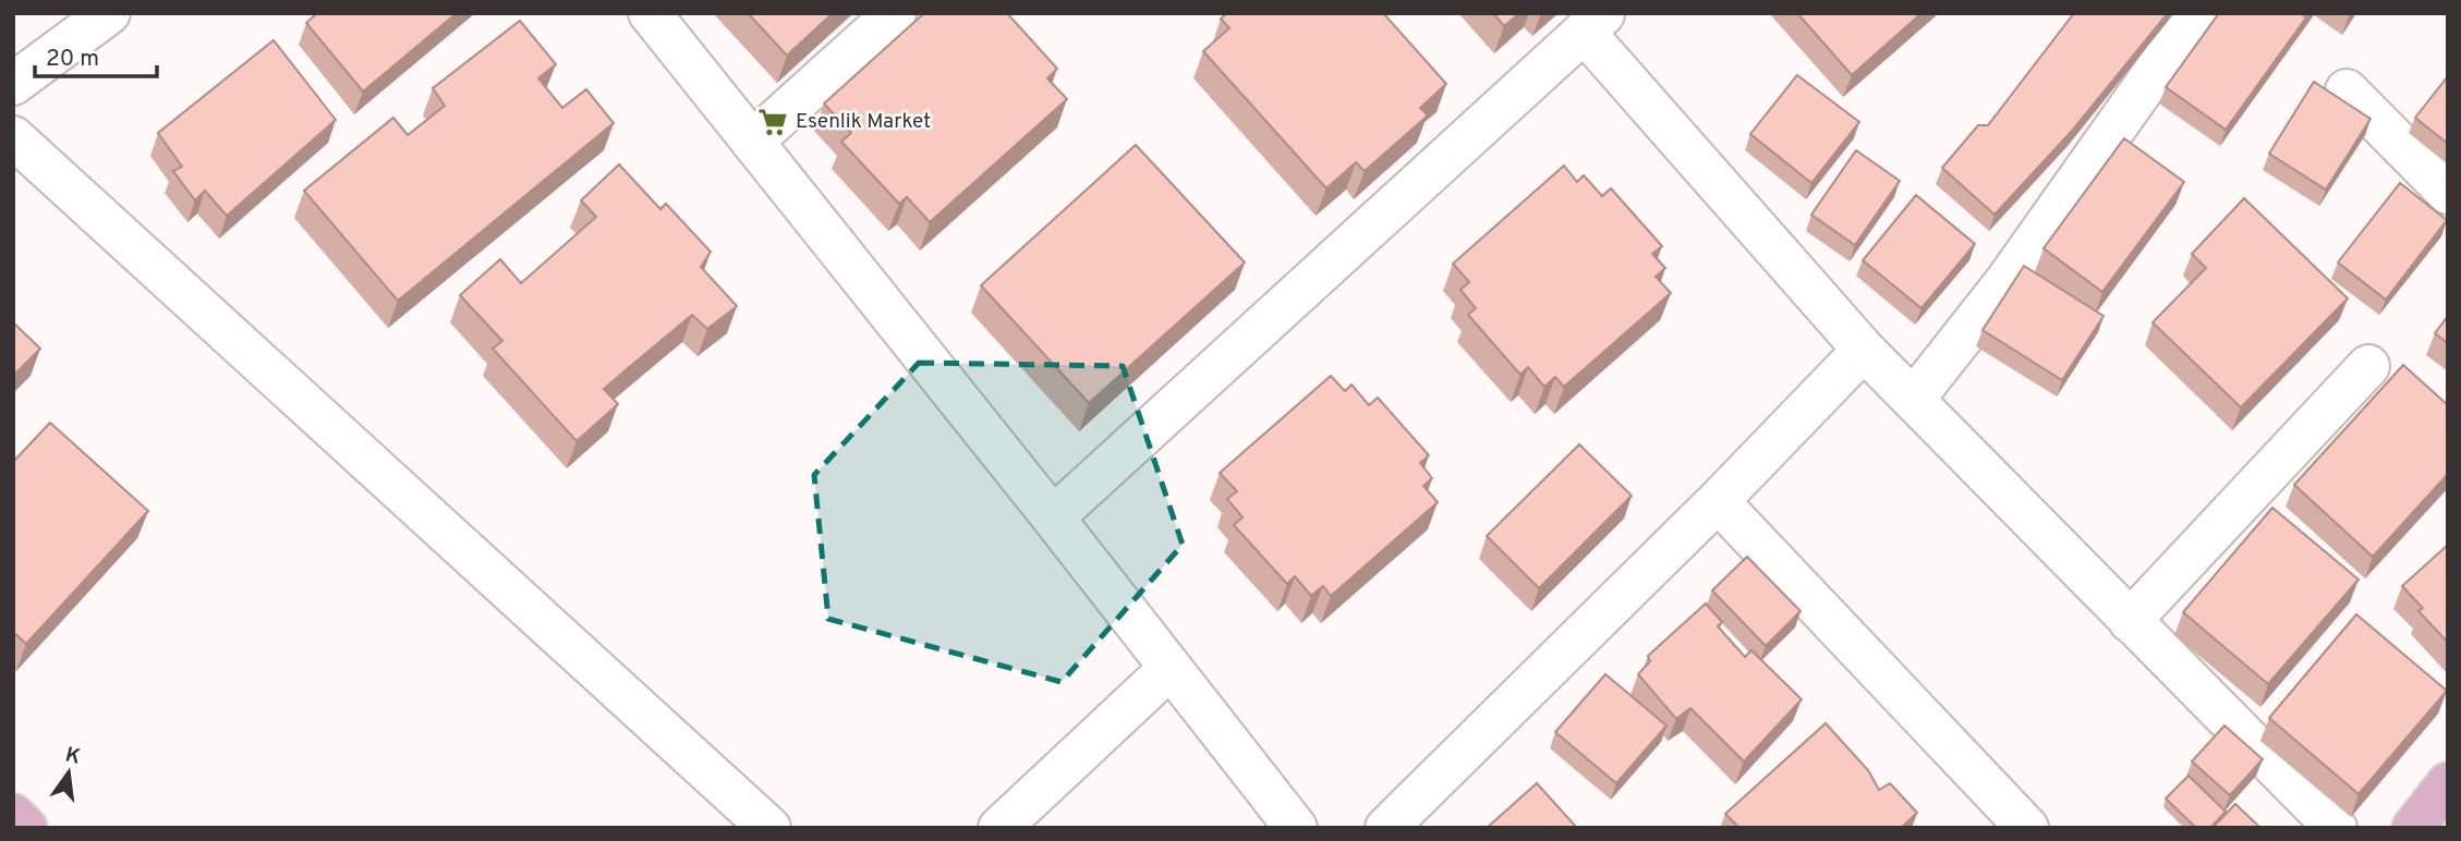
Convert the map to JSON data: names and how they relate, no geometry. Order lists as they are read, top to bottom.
{
  "places": {
    "supermarket": ["Esenlik Market"]
  },
  "scale_bar": "20 m",
  "north": "top"
}
